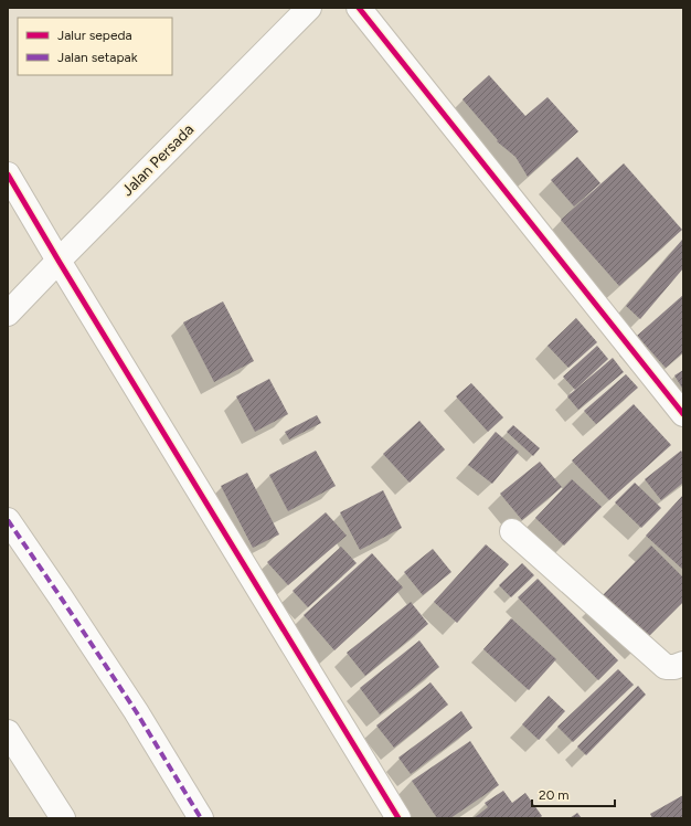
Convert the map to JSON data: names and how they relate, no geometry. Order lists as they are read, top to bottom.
{
  "streets": {
    "street": ["Jalan Persada"]
  },
  "legend": ["Jalur sepeda", "Jalan setapak"],
  "scale_bar": "20 m"
}
